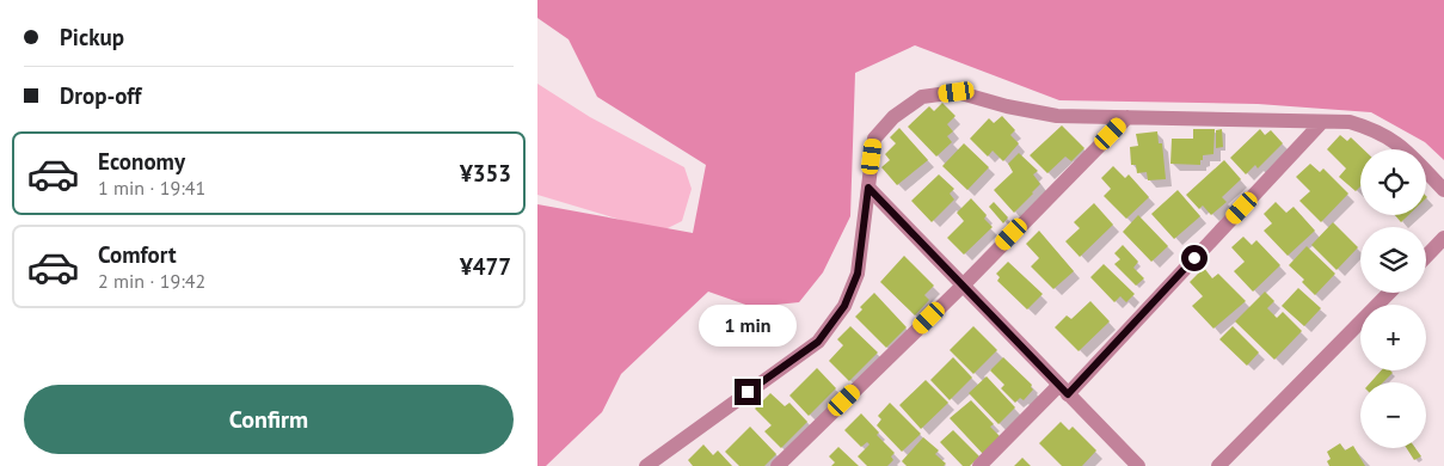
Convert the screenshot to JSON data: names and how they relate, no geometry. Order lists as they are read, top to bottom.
{
  "page": {
    "banner": ["Pickup", "Drop-off"],
    "list": [
      {
        "name": "Economy",
        "note": "1 min · 19:41",
        "value": "¥353"
      },
      {
        "name": "Comfort",
        "note": "2 min · 19:42",
        "value": "¥477"
      }
    ],
    "map_buttons": ["+", "−"],
    "bubble": "1 min",
    "buttons": "Confirm"
  }
}
